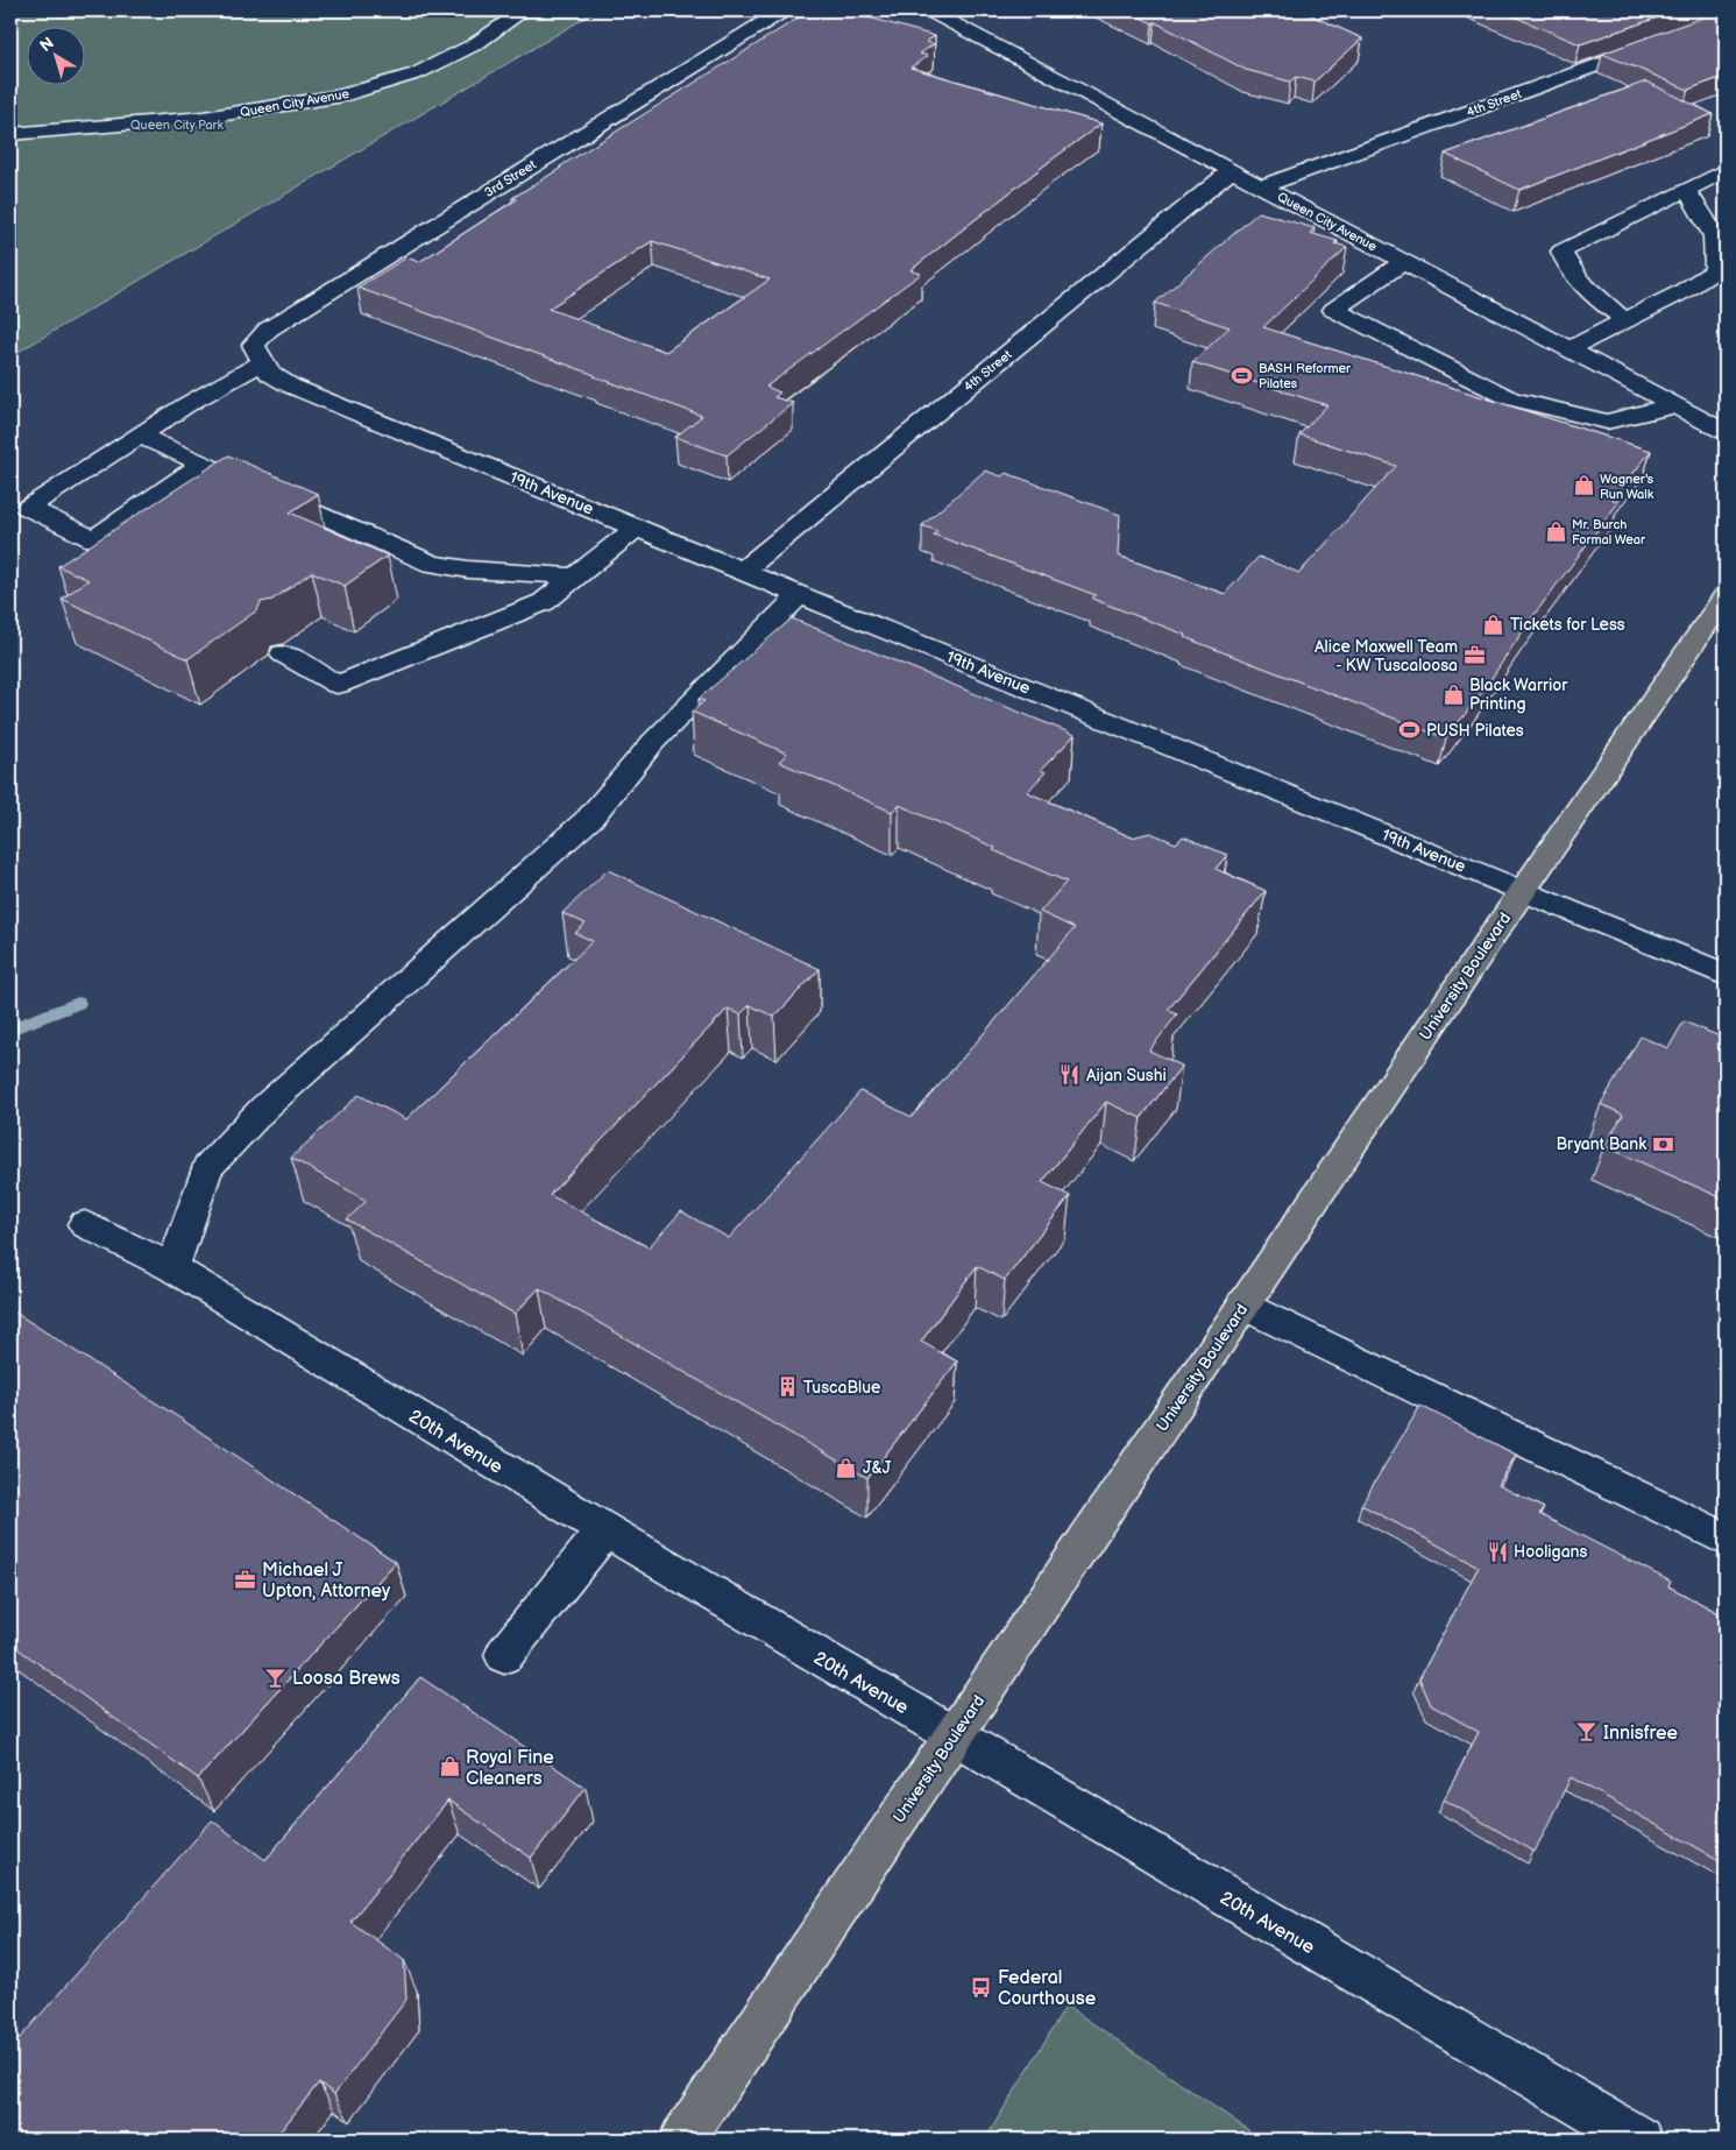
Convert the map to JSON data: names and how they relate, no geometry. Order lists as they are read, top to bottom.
{
  "streets": {
    "main road": ["University Boulevard"],
    "street": [
      "Queen City Avenue",
      "4th Street",
      "3rd Street",
      "19th Avenue",
      "20th Avenue"
    ]
  },
  "crossings": [
    ["Queen City Avenue", "4th Street"],
    ["4th Street", "19th Avenue"],
    ["3rd Street", "19th Avenue"],
    ["19th Avenue", "University Boulevard"],
    ["University Boulevard", "20th Avenue"]
  ],
  "parks": ["Queen City Park"],
  "places": {
    "sports": ["BASH Reformer Pilates", "PUSH Pilates"],
    "shop": [
      "Wagner's Run Walk",
      "Mr. Burch Formal Wear",
      "Tickets for Less",
      "Black Warrior Printing",
      "J&J",
      "Royal Fine Cleaners"
    ],
    "office": ["Alice Maxwell Team - KW Tuscaloosa", "Michael J Upton, Attorney"],
    "restaurant": ["Aijan Sushi", "Hooligans"],
    "bank": ["Bryant Bank"],
    "building": ["TuscaBlue"],
    "bar": ["Loosa Brews", "Innisfree"],
    "bus stop": ["Federal Courthouse"]
  },
  "north": "top left"
}
